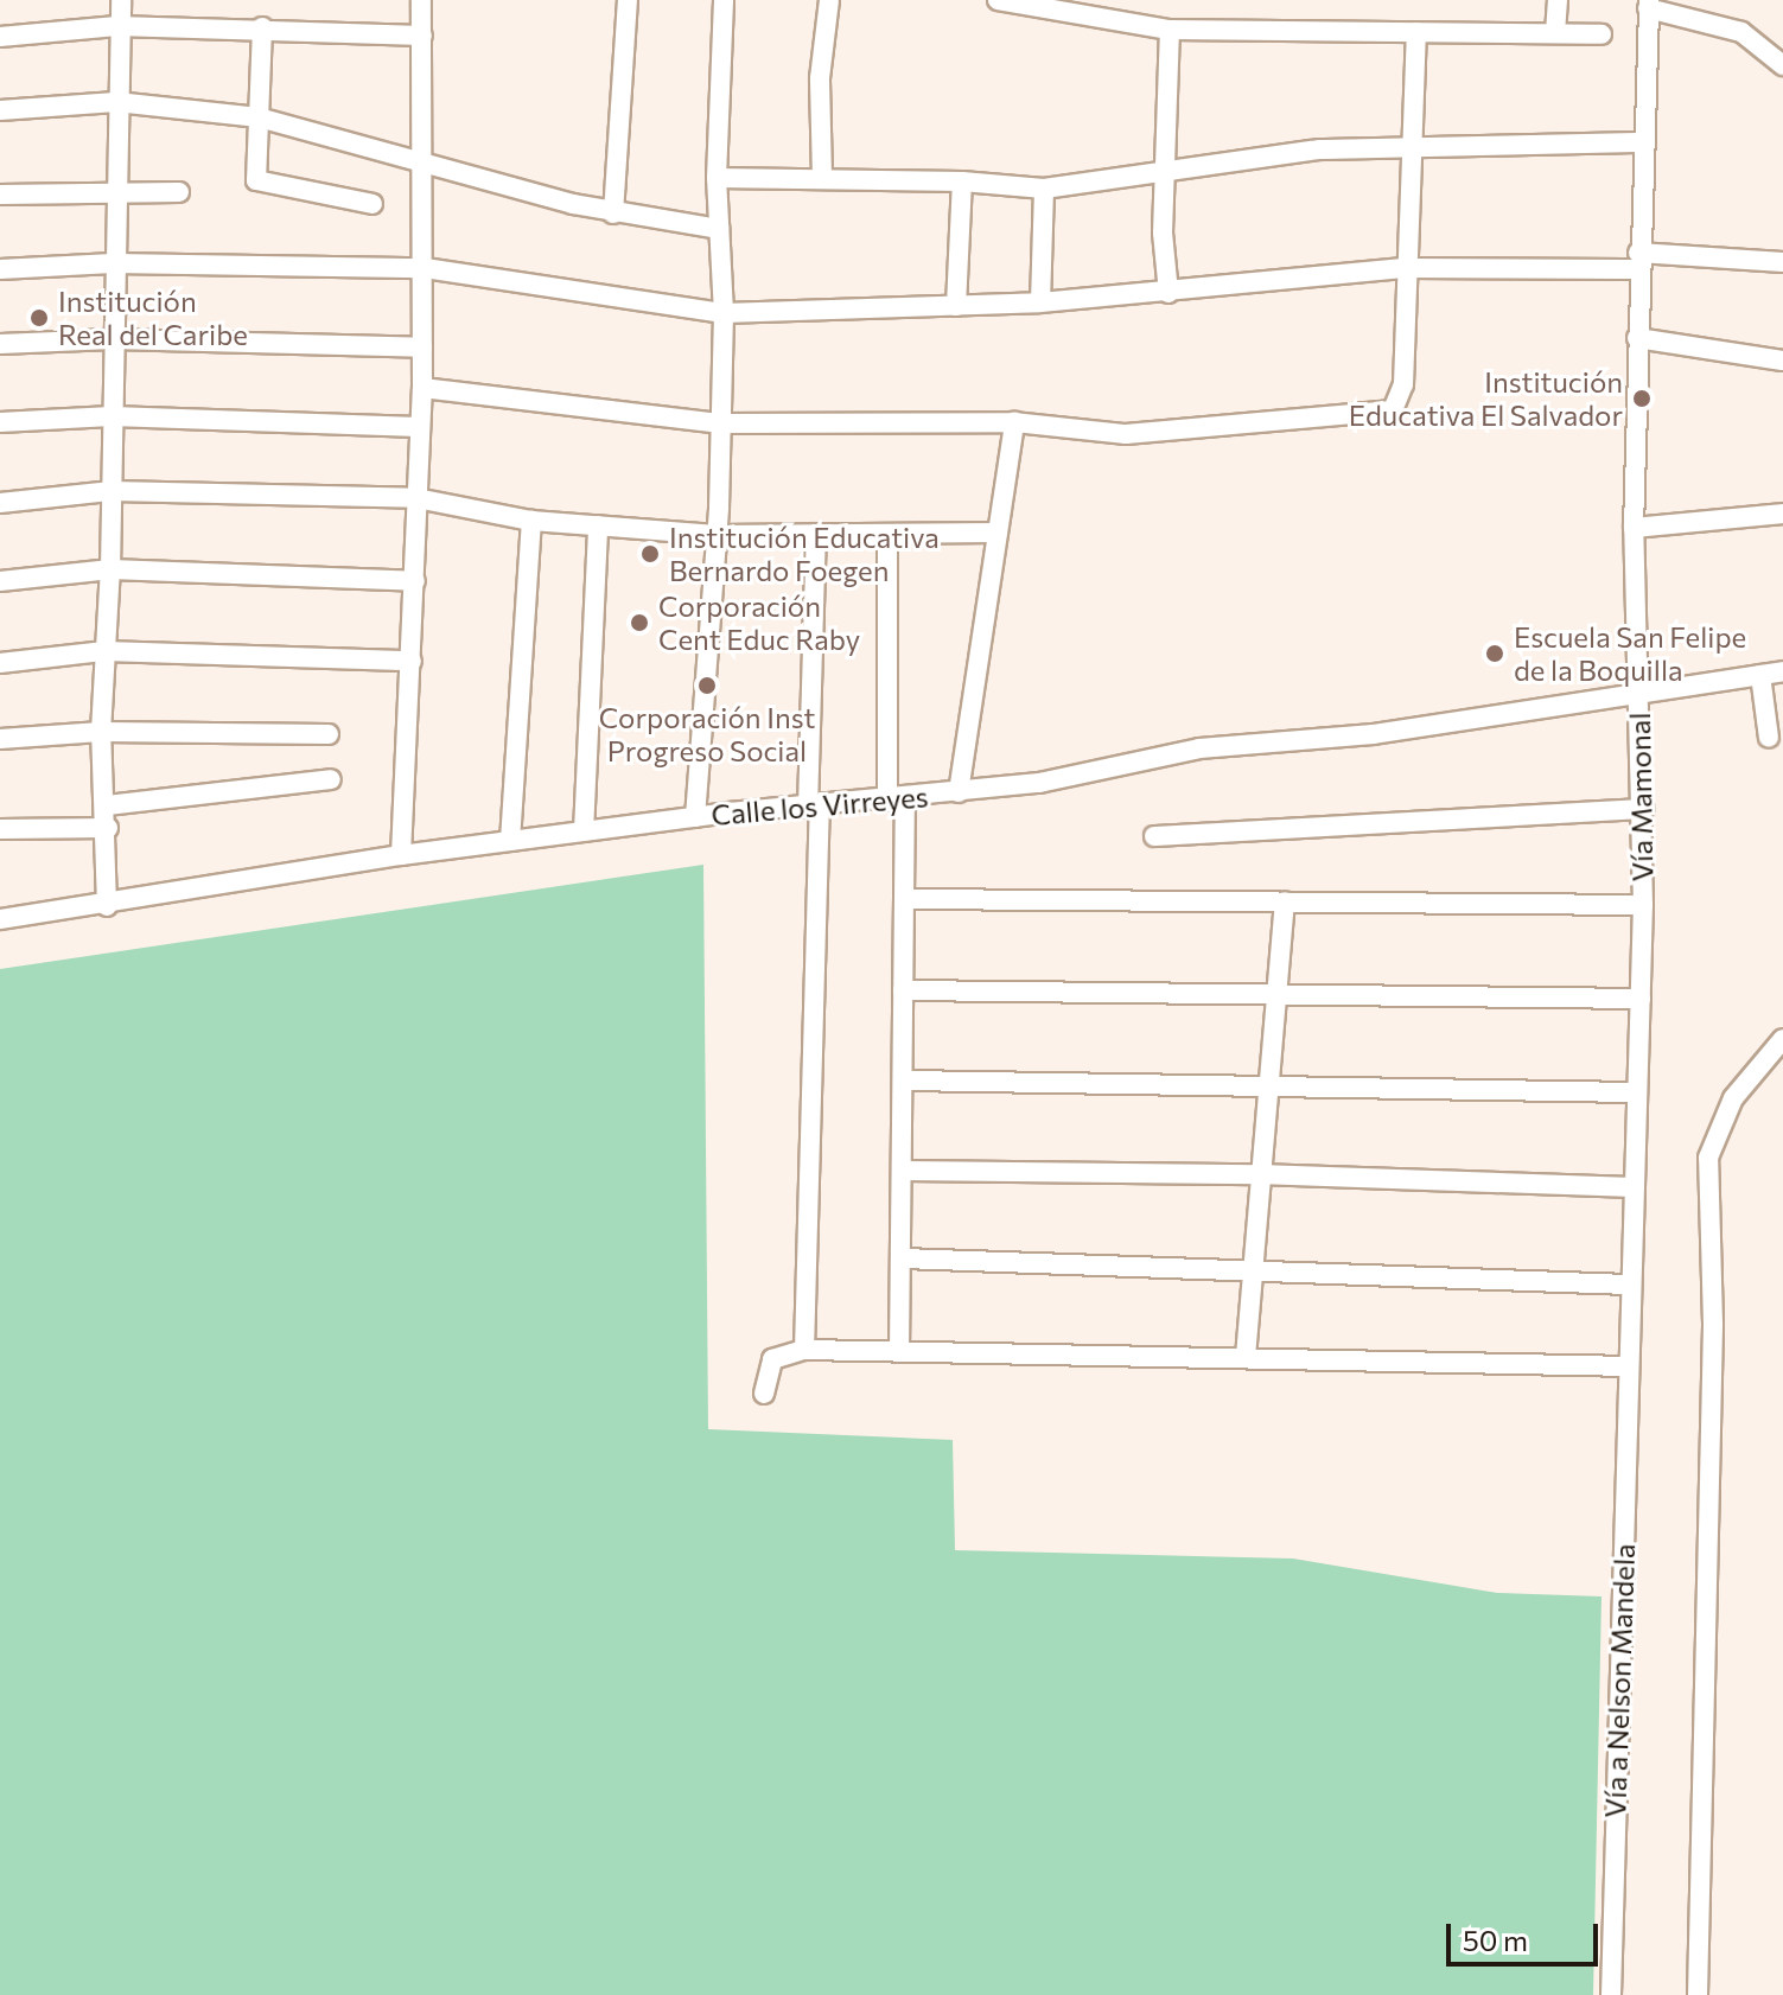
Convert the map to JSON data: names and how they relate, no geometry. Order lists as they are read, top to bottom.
{
  "streets": {
    "street": ["Vía Mamonal", "Calle los Virreyes", "Vía a Nelson Mandela"]
  },
  "crossings": [
    ["Vía Mamonal", "Calle los Virreyes"],
    ["Vía Mamonal", "Vía a Nelson Mandela"]
  ],
  "places": [
    "Institución Real del Caribe",
    "Institución Educativa El Salvador",
    "Institución Educativa Bernardo Foegen",
    "Corporación Cent Educ Raby",
    "Escuela San Felipe de la Boquilla",
    "Corporación Inst Progreso Social"
  ],
  "scale_bar": "50 m"
}
